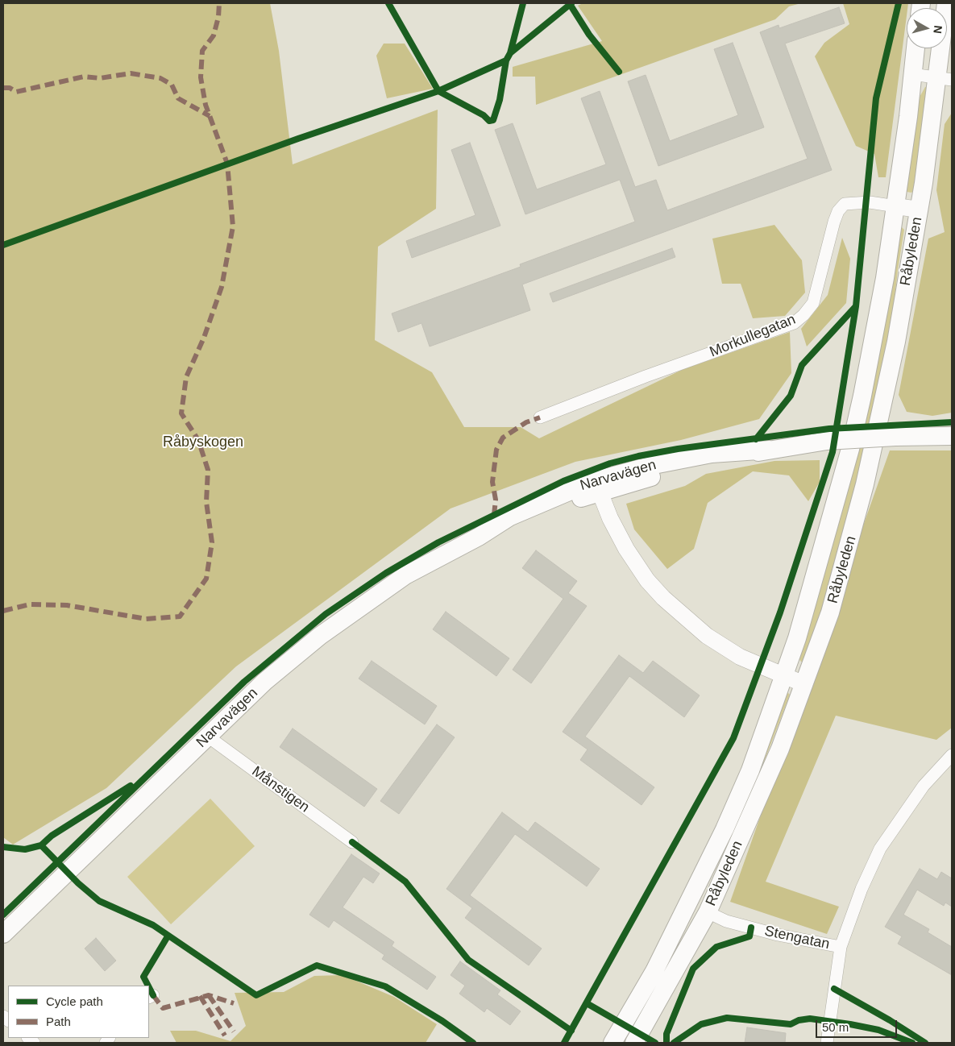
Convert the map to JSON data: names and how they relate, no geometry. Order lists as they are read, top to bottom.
{
  "streets": {
    "main road": ["Råbyleden", "Narvavägen"],
    "street": ["Morkullegatan", "Månstigen", "Stengatan"]
  },
  "crossings": [
    ["Råbyleden", "Morkullegatan"],
    ["Råbyleden", "Stengatan"],
    ["Narvavägen", "Månstigen"]
  ],
  "parks": ["Råbyskogen"],
  "legend": ["Cycle path", "Path"],
  "scale_bar": "50 m",
  "north": "right"
}
